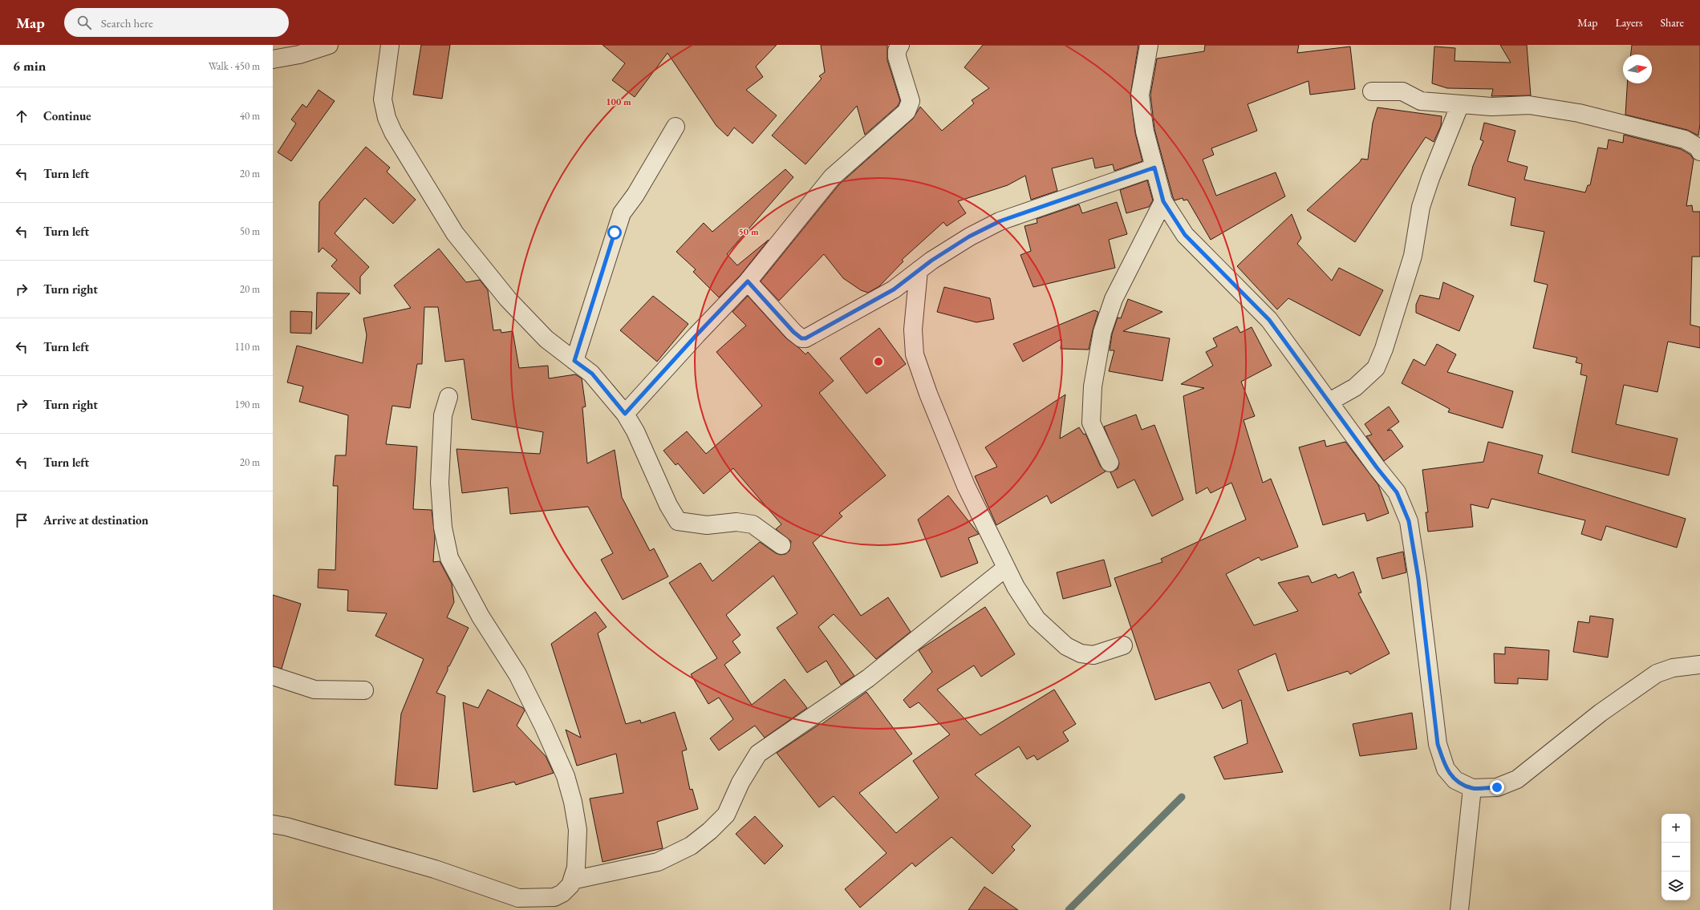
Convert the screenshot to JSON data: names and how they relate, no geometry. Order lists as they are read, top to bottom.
{
  "north": "right",
  "page": {
    "header": "Map",
    "search": "Search here",
    "nav": ["Map", "Layers", "Share"],
    "heading": ["6 min", "Walk · 450 m"],
    "list": [
      ["Continue", "40 m"],
      ["Turn left", "20 m"],
      ["Turn left", "50 m"],
      ["Turn right", "20 m"],
      ["Turn left", "110 m"],
      ["Turn right", "190 m"],
      ["Turn left", "20 m"],
      "Arrive at destination"
    ],
    "map_buttons": ["+", "−"]
  },
  "rings": ["100 m", "50 m"]
}
